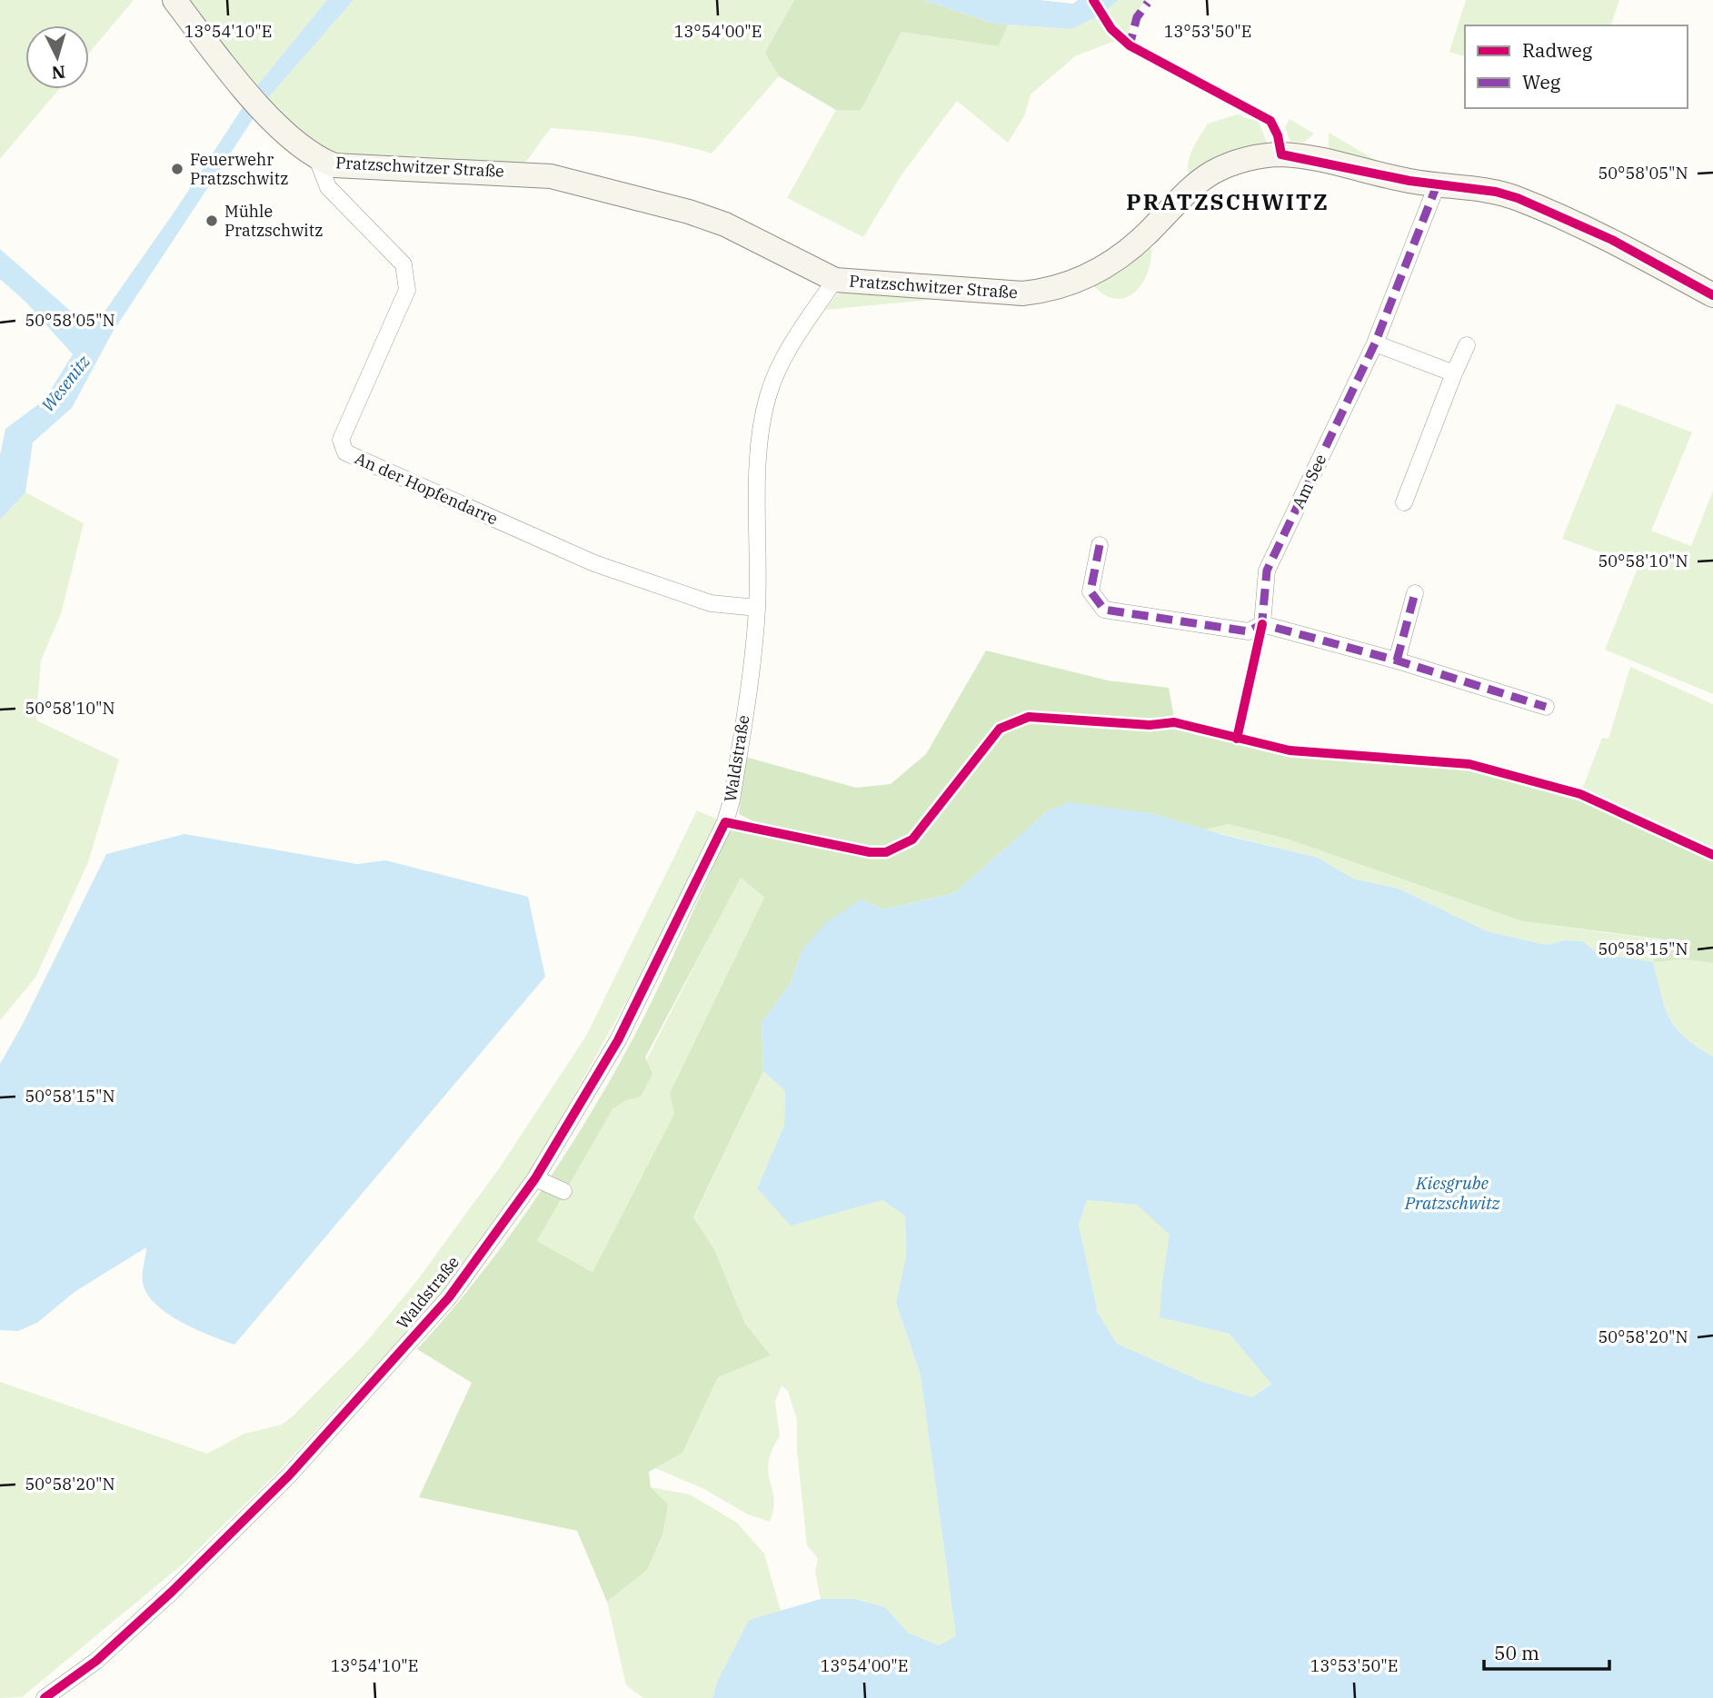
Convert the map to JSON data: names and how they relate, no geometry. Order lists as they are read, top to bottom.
{
  "streets": {
    "street": [
      "Pratzschwitzer Straße",
      "Am See",
      "An der Hopfendarre",
      "Waldstraße"
    ]
  },
  "crossings": [
    ["Pratzschwitzer Straße", "Am See"],
    ["Pratzschwitzer Straße", "An der Hopfendarre"],
    ["Pratzschwitzer Straße", "Waldstraße"],
    ["An der Hopfendarre", "Waldstraße"]
  ],
  "districts": ["PRATZSCHWITZ"],
  "water": ["Wesenitz", "Kiesgrube Pratzschwitz"],
  "places": ["Feuerwehr Pratzschwitz", "Mühle Pratzschwitz"],
  "legend": ["Radweg", "Weg"],
  "scale_bar": "50 m",
  "north": "bottom",
  "coordinates": [
    "13°54'10\"E",
    "13°54'00\"E",
    "13°53'50\"E",
    "50°58'05\"N",
    "50°58'10\"N",
    "50°58'15\"N",
    "50°58'20\"N"
  ]
}
